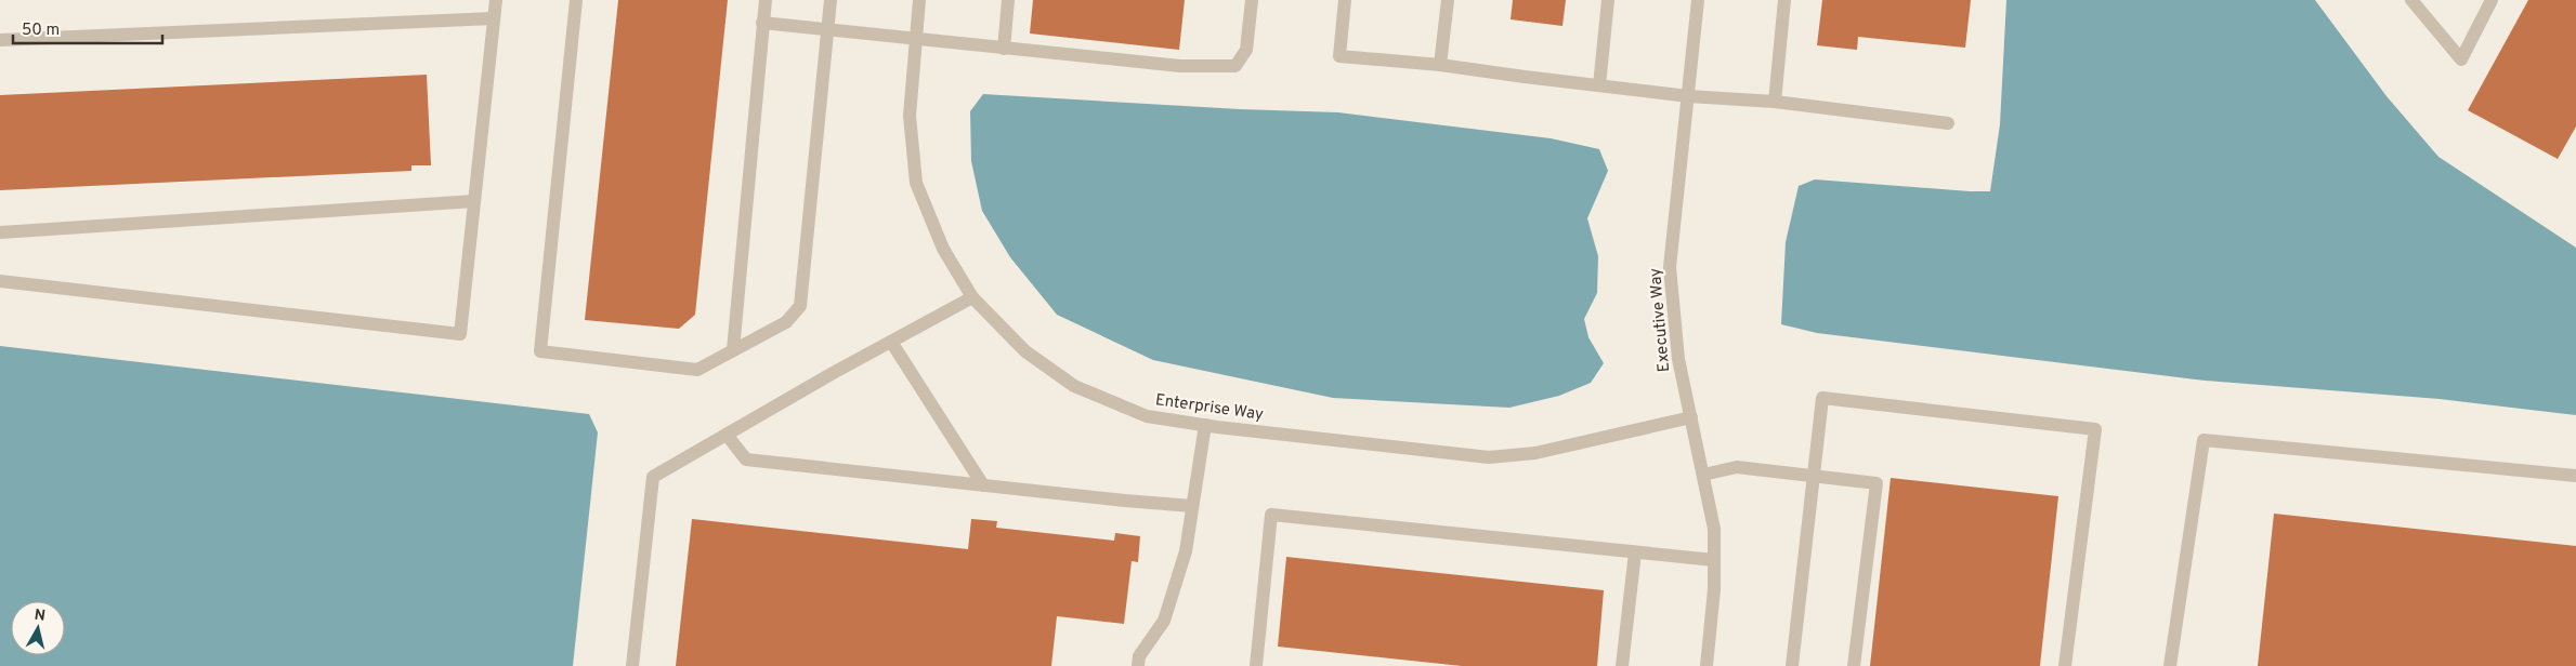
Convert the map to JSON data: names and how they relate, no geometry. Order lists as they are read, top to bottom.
{
  "streets": {
    "street": ["Executive Way", "Enterprise Way"]
  },
  "crossings": [
    ["Executive Way", "Enterprise Way"]
  ],
  "scale_bar": "50 m",
  "north": "top"
}
